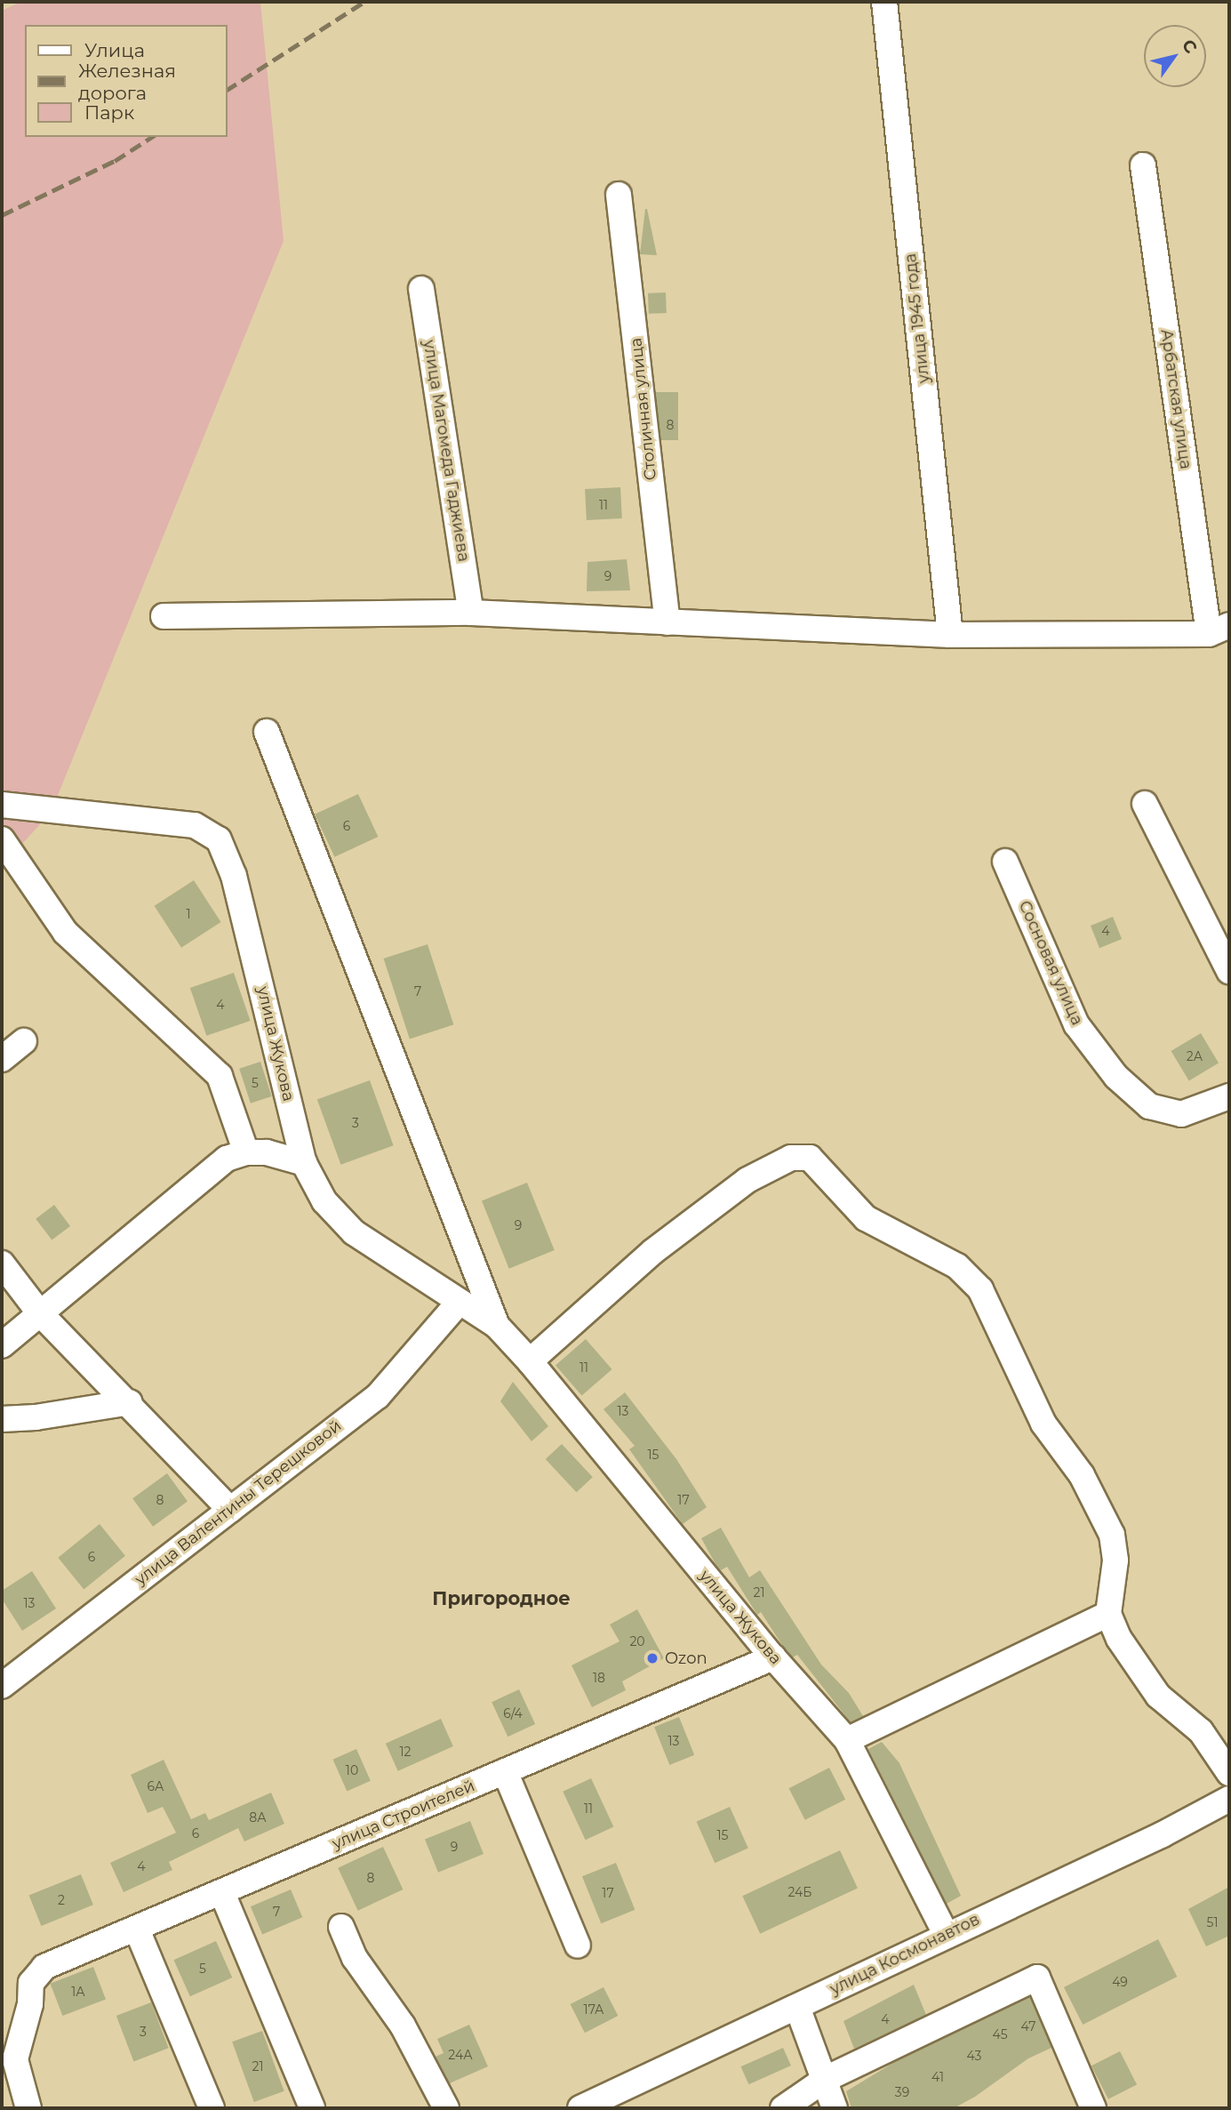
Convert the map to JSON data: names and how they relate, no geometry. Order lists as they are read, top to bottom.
{
  "streets": {
    "street": [
      "улица 1945 года",
      "Арбатская улица",
      "Столичная улица",
      "улица Магомеда Гаджиева",
      "Сосновая улица",
      "улица Жукова",
      "улица Валентины Терешковой",
      "улица Строителей",
      "улица Космонавтов"
    ]
  },
  "crossings": [
    ["улица Жукова", "улица Валентины Терешковой"],
    ["улица Жукова", "улица Строителей"],
    ["улица Жукова", "улица Космонавтов"]
  ],
  "districts": ["Пригородное"],
  "places": ["Ozon"],
  "house_numbers": [
    "8",
    "11",
    "9",
    "6",
    "1",
    "4",
    "7",
    "4",
    "2А",
    "5",
    "3",
    "9",
    "11",
    "13",
    "15",
    "8",
    "17",
    "6",
    "21",
    "13",
    "20",
    "18",
    "6/4",
    "13",
    "12",
    "10",
    "6А",
    "11",
    "8А",
    "6",
    "15",
    "9",
    "4",
    "8",
    "24Б",
    "17",
    "2",
    "7",
    "51",
    "5",
    "49",
    "1А",
    "17А",
    "4",
    "47",
    "3",
    "45",
    "24А",
    "43",
    "21",
    "41",
    "39"
  ],
  "legend": ["Улица", "Железная дорога", "Парк"],
  "north": "top right"
}
